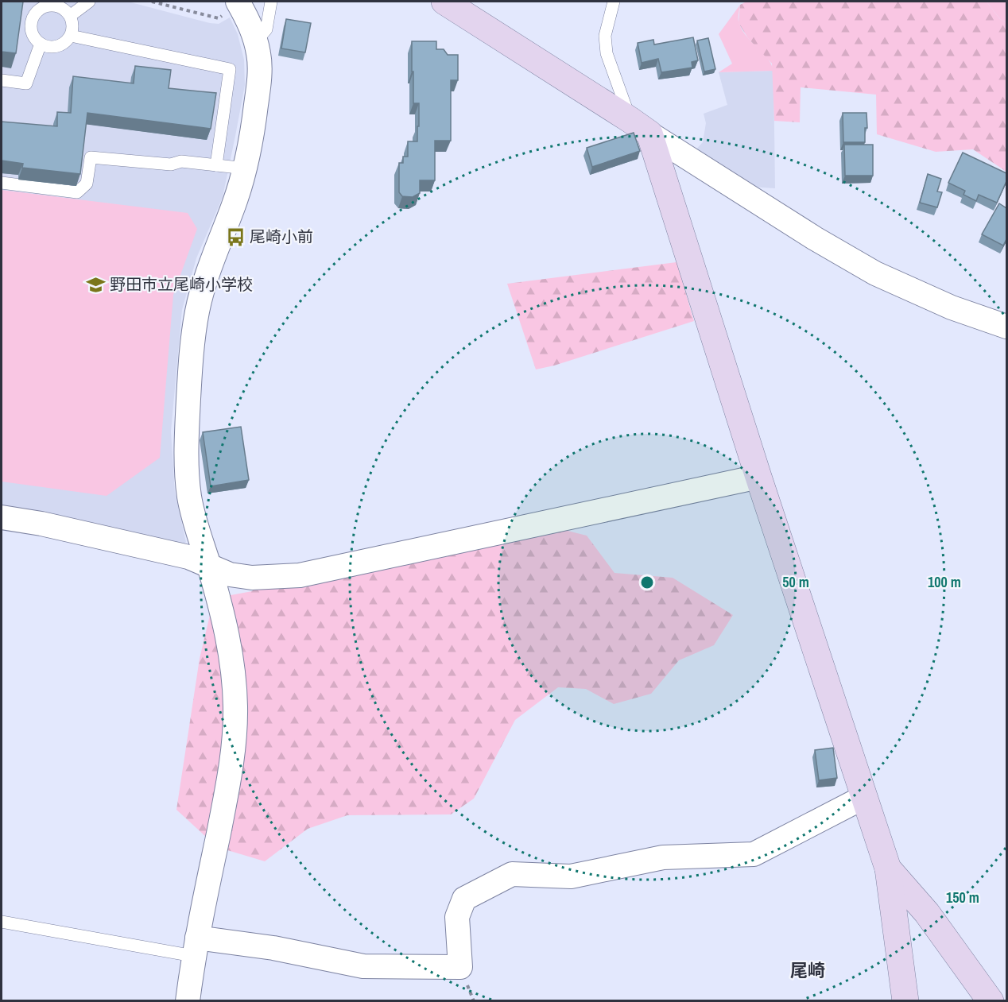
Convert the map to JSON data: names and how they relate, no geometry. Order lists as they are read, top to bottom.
{
  "districts": ["尾崎"],
  "places": {
    "bus stop": ["尾崎小前"],
    "school or university": ["野田市立尾崎小学校"]
  },
  "rings": ["50 m", "100 m", "150 m"]
}
